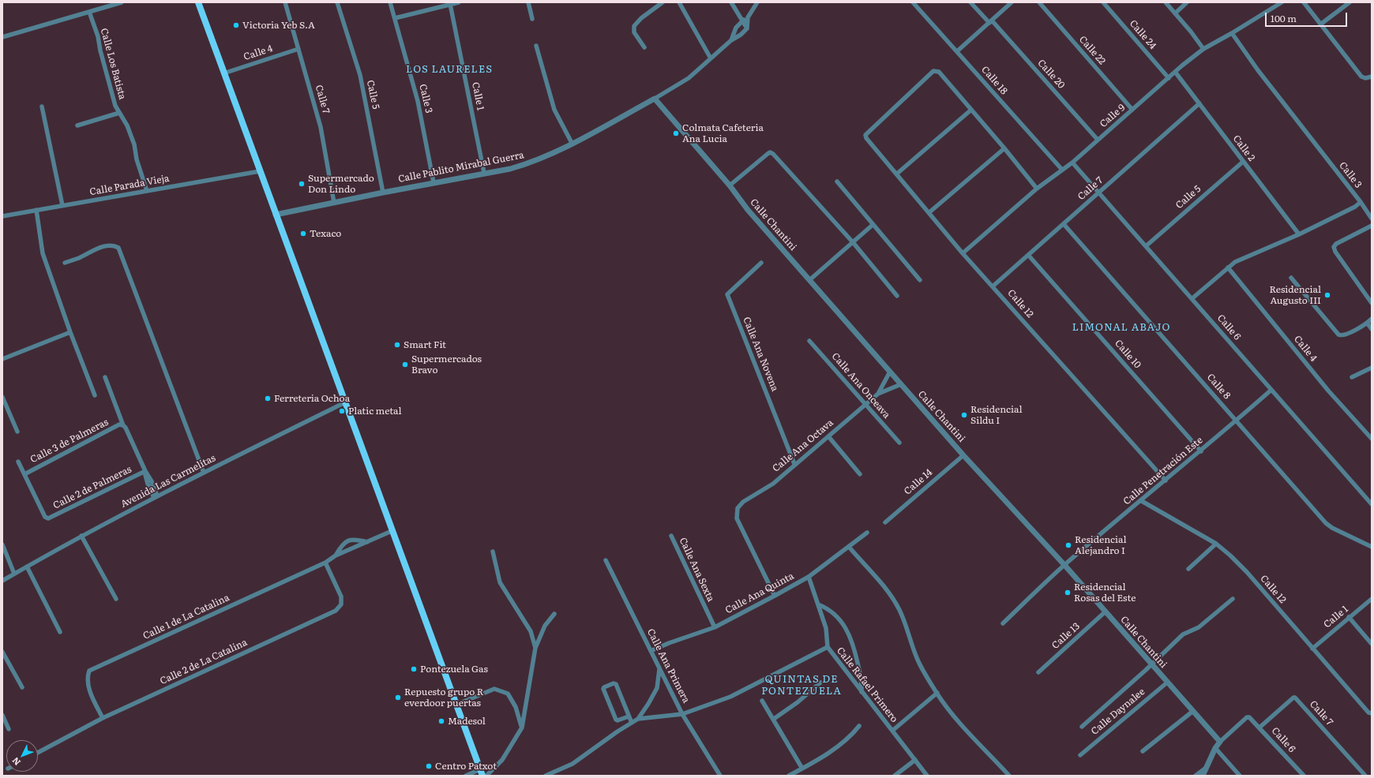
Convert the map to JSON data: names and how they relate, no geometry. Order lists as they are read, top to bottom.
{
  "streets": {
    "street": [
      "Calle 24",
      "Calle 22",
      "Calle 4",
      "Calle Los Batista",
      "Calle 20",
      "Calle 18",
      "Calle 5",
      "Calle 1",
      "Calle 3",
      "Calle 7",
      "Calle 9",
      "Calle 2",
      "Calle Pablito Mirabal Guerra",
      "Calle Parada Vieja",
      "Calle Chantini",
      "Calle 12",
      "Calle 6",
      "Calle Ana Novena",
      "Calle 10",
      "Calle Ana Onceava",
      "Calle 8",
      "Calle 3 de Palmeras",
      "Calle Ana Octava",
      "Calle Penetración Este",
      "Avenida Las Carmelitas",
      "Calle 14",
      "Calle 2 de Palmeras",
      "Calle Ana Sexta",
      "Calle Ana Quinta",
      "Calle 1 de La Catalina",
      "Calle 13",
      "Calle 2 de La Catalina",
      "Calle Ana Primera",
      "Calle Rafael Primero",
      "Calle Daynalee"
    ]
  },
  "crossings": [
    ["Calle 24", "Calle 9"],
    ["Calle 22", "Calle 9"],
    ["Calle 4", "Calle 3"],
    ["Calle 4", "Calle 7"],
    ["Calle Los Batista", "Calle Parada Vieja"],
    ["Calle 20", "Calle 9"],
    ["Calle 18", "Calle 9"],
    ["Calle 5", "Calle 2"],
    ["Calle 5", "Calle Pablito Mirabal Guerra"],
    ["Calle 5", "Calle 6"],
    ["Calle 1", "Calle Pablito Mirabal Guerra"],
    ["Calle 1", "Calle 12"],
    ["Calle 3", "Calle 9"],
    ["Calle 3", "Calle 2"],
    ["Calle 3", "Calle Pablito Mirabal Guerra"],
    ["Calle 3", "Calle 6"],
    ["Calle 7", "Calle 2"],
    ["Calle 7", "Calle Pablito Mirabal Guerra"],
    ["Calle 7", "Calle 12"],
    ["Calle 7", "Calle 6"],
    ["Calle 7", "Calle 10"],
    ["Calle 7", "Calle 8"],
    ["Calle 9", "Calle 2"],
    ["Calle 9", "Calle 12"],
    ["Calle 9", "Calle 6"],
    ["Calle Pablito Mirabal Guerra", "Calle Chantini"],
    ["Calle Chantini", "Calle 6"],
    ["Calle Chantini", "Calle Ana Octava"],
    ["Calle Chantini", "Calle Penetración Este"],
    ["Calle Chantini", "Calle 14"],
    ["Calle Chantini", "Calle 13"],
    ["Calle Chantini", "Calle Daynalee"],
    ["Calle 12", "Calle Penetración Este"],
    ["Calle 6", "Calle Penetración Este"],
    ["Calle Ana Novena", "Calle Ana Octava"],
    ["Calle 10", "Calle Penetración Este"],
    ["Calle Ana Onceava", "Calle Ana Octava"],
    ["Calle 8", "Calle Penetración Este"],
    ["Calle 3 de Palmeras", "Calle 2 de Palmeras"],
    ["Calle Ana Octava", "Calle Ana Quinta"],
    ["Calle Ana Sexta", "Calle Ana Quinta"],
    ["Calle Ana Quinta", "Calle Ana Primera"],
    ["Calle Ana Quinta", "Calle Rafael Primero"],
    ["Calle 1 de La Catalina", "Calle 2 de La Catalina"]
  ],
  "districts": ["LOS LAURELES", "LIMONAL ABAJO", "QUINTAS DE PONTEZUELA"],
  "places": [
    "Victoria Yeb S.A",
    "Colmata Cafeteria Ana Lucia",
    "Supermercado Don Lindo",
    "Texaco",
    "Residencial Augusto III",
    "Smart Fit",
    "Supermercados Bravo",
    "Ferreteria Ochoa",
    "Platic metal",
    "Residencial Sildu I",
    "Residencial Alejandro I",
    "Residencial Rosas del Este",
    "Pontezuela Gas",
    "Repuesto grupo R everdoor puertas",
    "Madesol",
    "Centro Patxot"
  ],
  "scale_bar": "100 m",
  "north": "bottom left"
}
